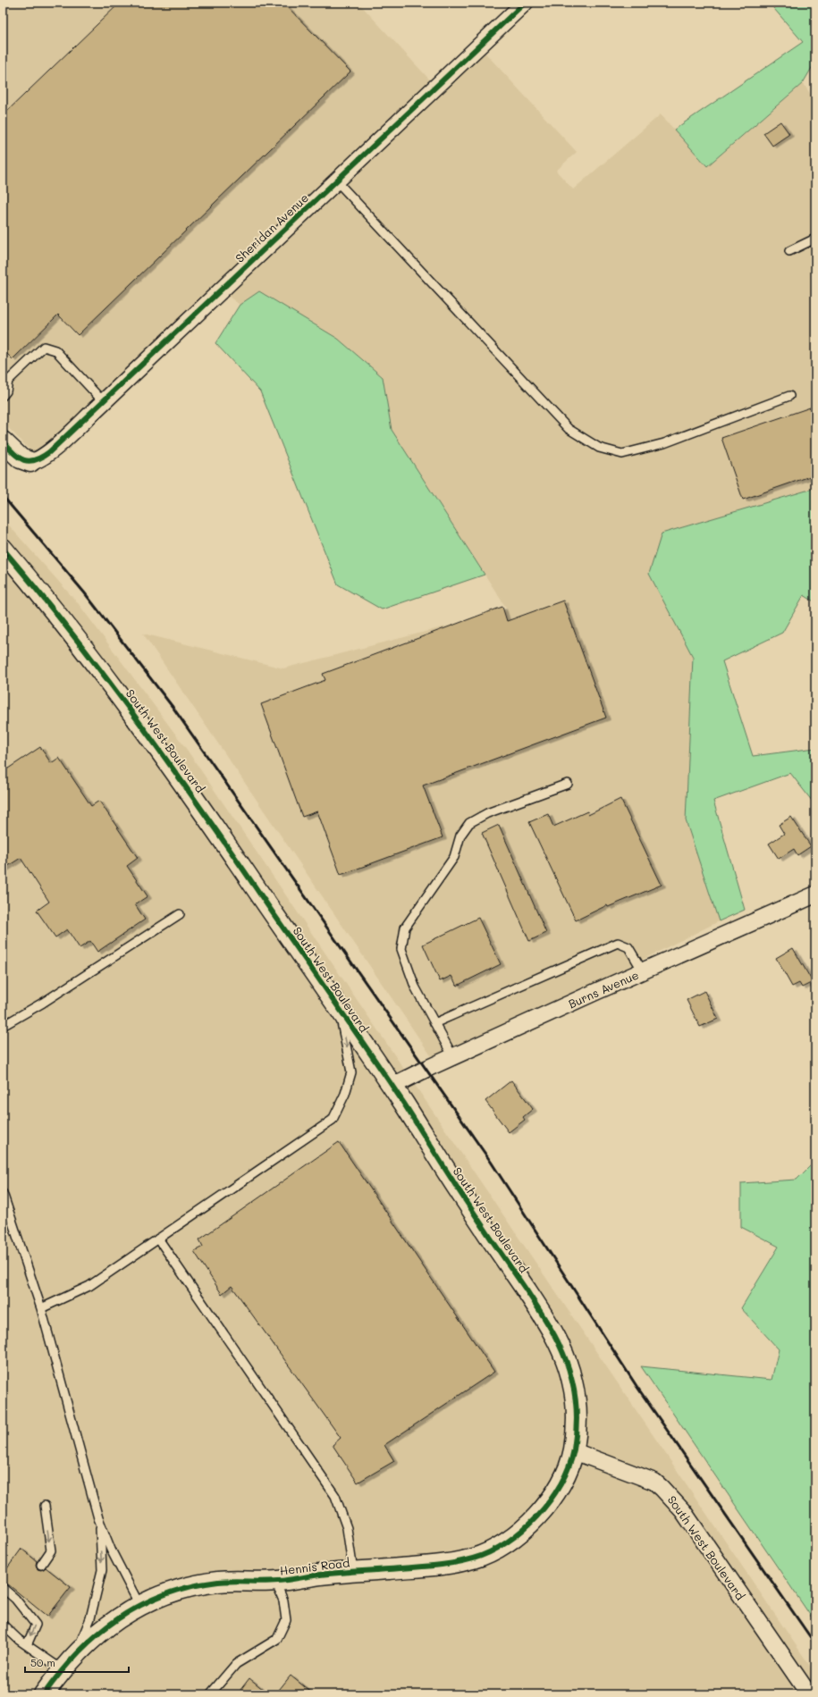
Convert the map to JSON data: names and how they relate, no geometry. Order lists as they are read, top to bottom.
{
  "streets": {
    "street": [
      "Sheridan Avenue",
      "South West Boulevard",
      "Burns Avenue",
      "Hennis Road"
    ]
  },
  "crossings": [
    ["South West Boulevard", "Burns Avenue"],
    ["South West Boulevard", "Hennis Road"]
  ],
  "scale_bar": "50 m"
}
